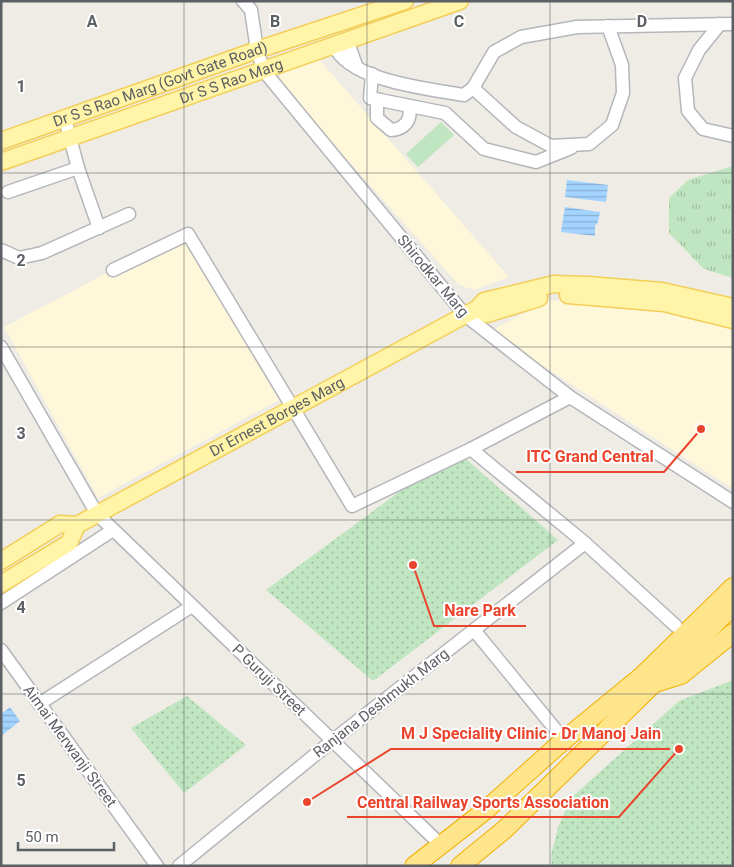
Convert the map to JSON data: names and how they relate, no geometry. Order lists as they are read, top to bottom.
{
  "streets": {
    "main road": ["Dr S S Rao Marg", "Dr S S Rao Marg (Govt Gate Road)", "Dr Ernest Borges Marg"],
    "street": [
      "Shirodkar Marg",
      "P Guruji Street",
      "Ranjana Deshmukh Marg",
      "Aimai Merwanji Street"
    ]
  },
  "crossings": [
    ["Dr S S Rao Marg", "Shirodkar Marg"],
    ["Dr S S Rao Marg (Govt Gate Road)", "Shirodkar Marg"],
    ["Shirodkar Marg", "Dr Ernest Borges Marg"],
    ["Dr Ernest Borges Marg", "P Guruji Street"],
    ["P Guruji Street", "Ranjana Deshmukh Marg"]
  ],
  "places": [
    "ITC Grand Central",
    "Nare Park",
    "Central Railway Sports Association",
    "M J Speciality Clinic - Dr Manoj Jain"
  ],
  "scale_bar": "50 m",
  "grid": {
    "columns": [
      "A",
      "B",
      "C",
      "D"
    ],
    "rows": [
      "1",
      "2",
      "3",
      "4",
      "5"
    ]
  }
}
